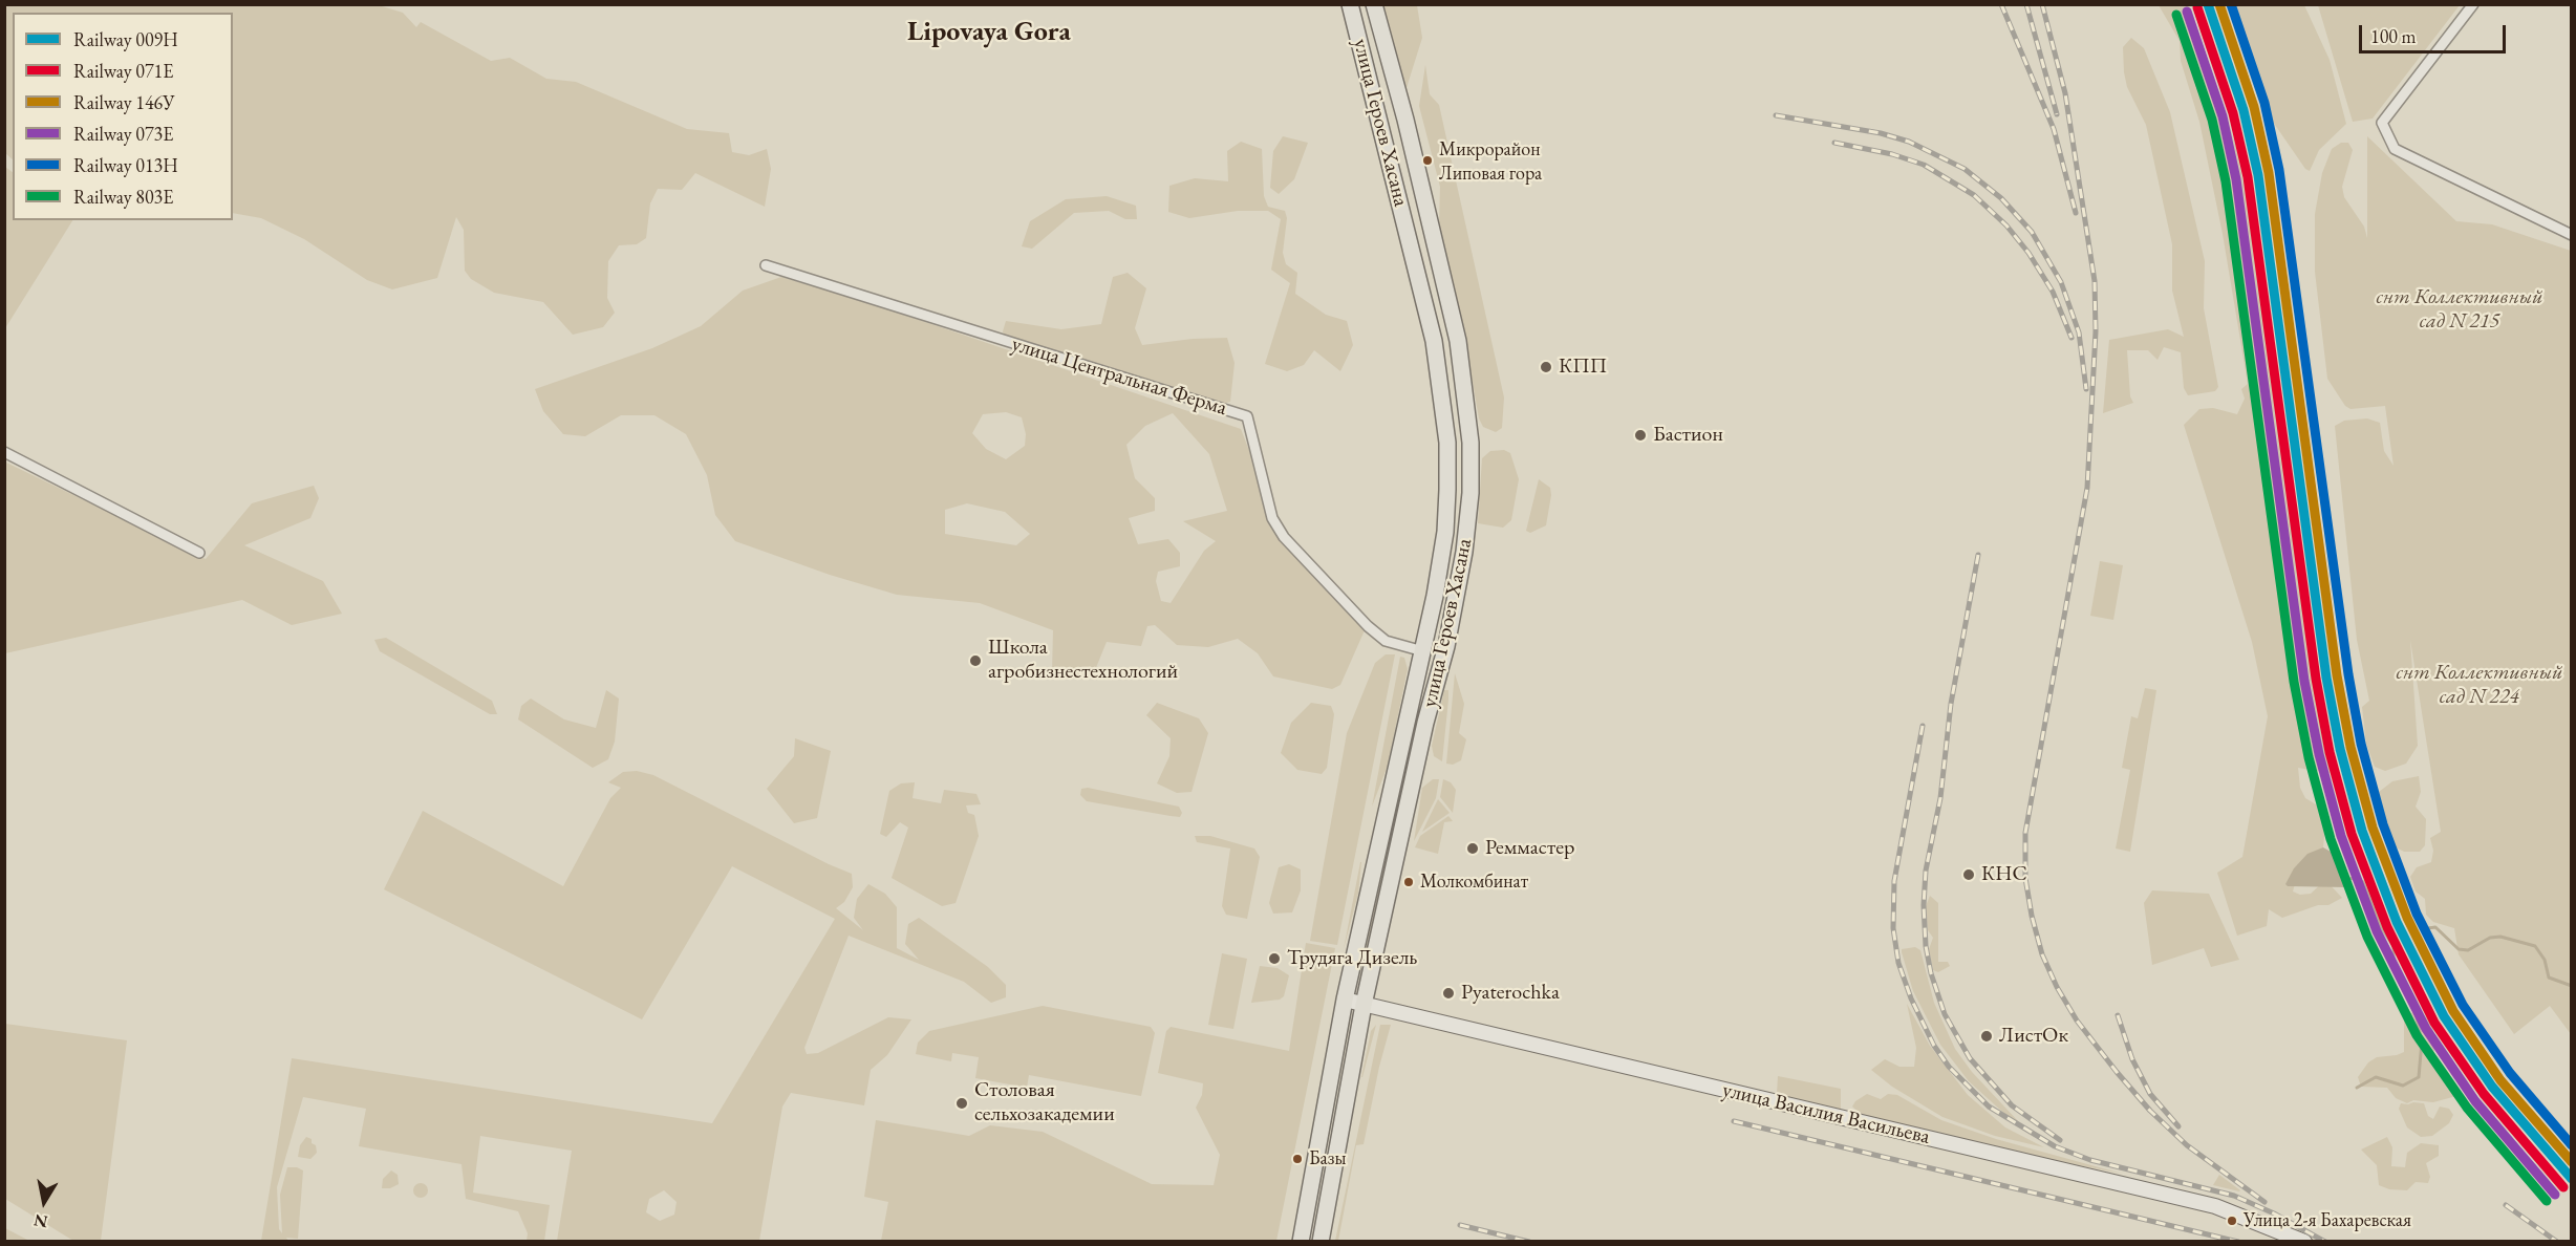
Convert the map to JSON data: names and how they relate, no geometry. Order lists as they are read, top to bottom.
{
  "streets": {
    "main road": ["улица Героев Хасана", "улица Василия Васильева"],
    "street": ["улица Центральная Ферма"]
  },
  "crossings": [
    ["улица Героев Хасана", "улица Центральная Ферма"],
    ["улица Героев Хасана", "улица Василия Васильева"]
  ],
  "districts": ["Lipovaya Gora"],
  "parks": ["снт Коллективный сад N 215", "снт Коллективный сад N 224"],
  "places": [
    "Микрорайон Липовая гора",
    "КПП",
    "Бастион",
    "Школа агробизнестехнологий",
    "Реммастер",
    "КНС",
    "Молкомбинат",
    "Трудяга Дизель",
    "Pyaterochka",
    "ЛистОк",
    "Столовая сельхозакадемии",
    "Базы",
    "Улица 2-я Бахаревская"
  ],
  "lines": [
    "rail line 009Н",
    "rail line 146У",
    "rail line 013Н",
    "rail line 071Е",
    "rail line 073Е",
    "rail line 803Е"
  ],
  "legend": [
    "Railway 009Н",
    "Railway 071Е",
    "Railway 146У",
    "Railway 073Е",
    "Railway 013Н",
    "Railway 803Е"
  ],
  "scale_bar": "100 m",
  "north": "bottom"
}
